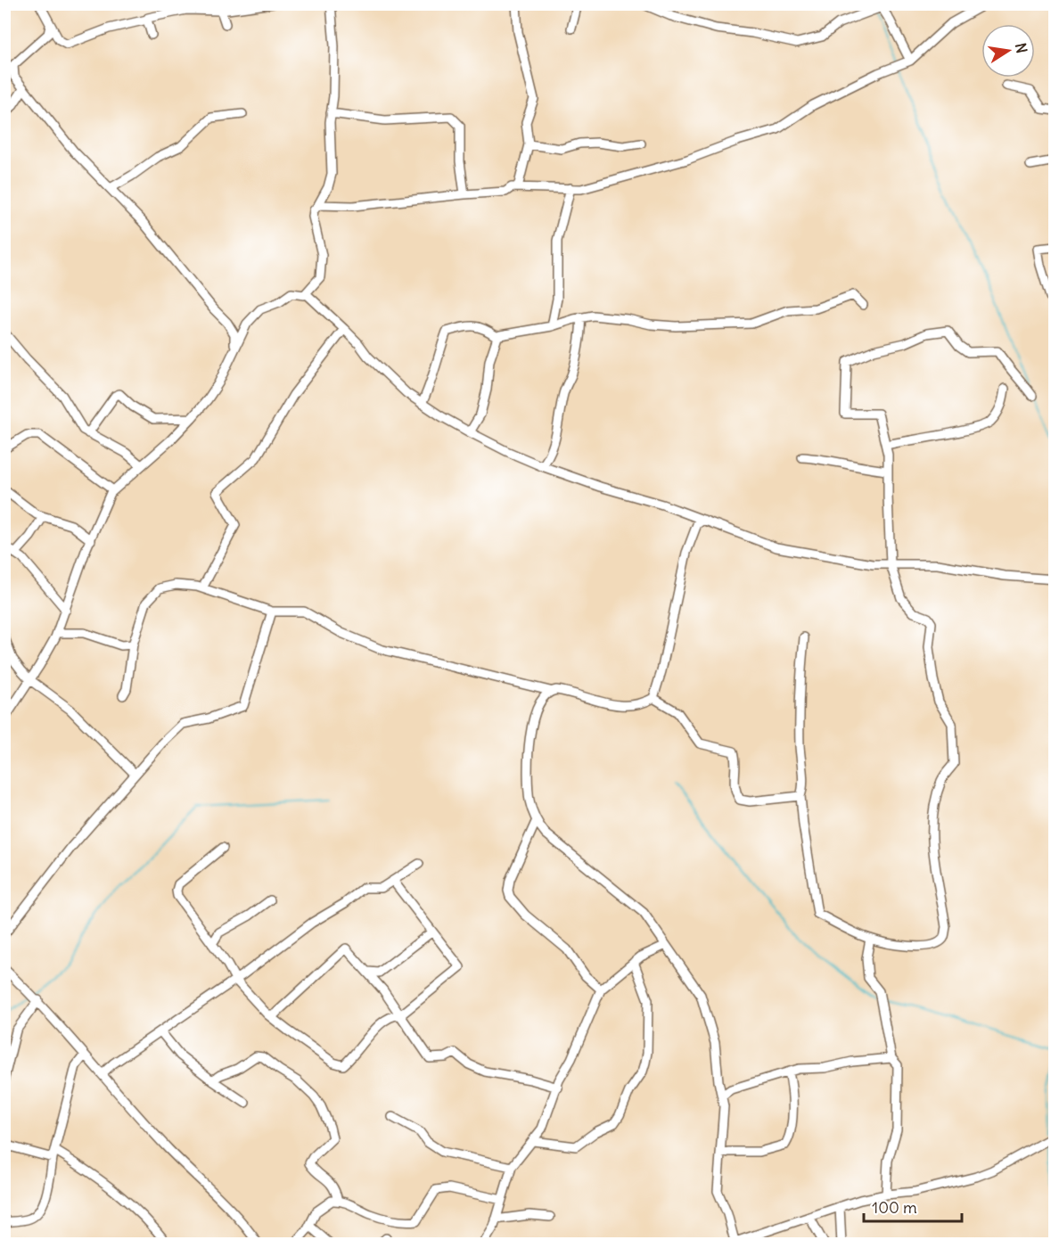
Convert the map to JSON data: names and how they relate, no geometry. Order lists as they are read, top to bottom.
{
  "scale_bar": "100 m",
  "north": "right"
}
